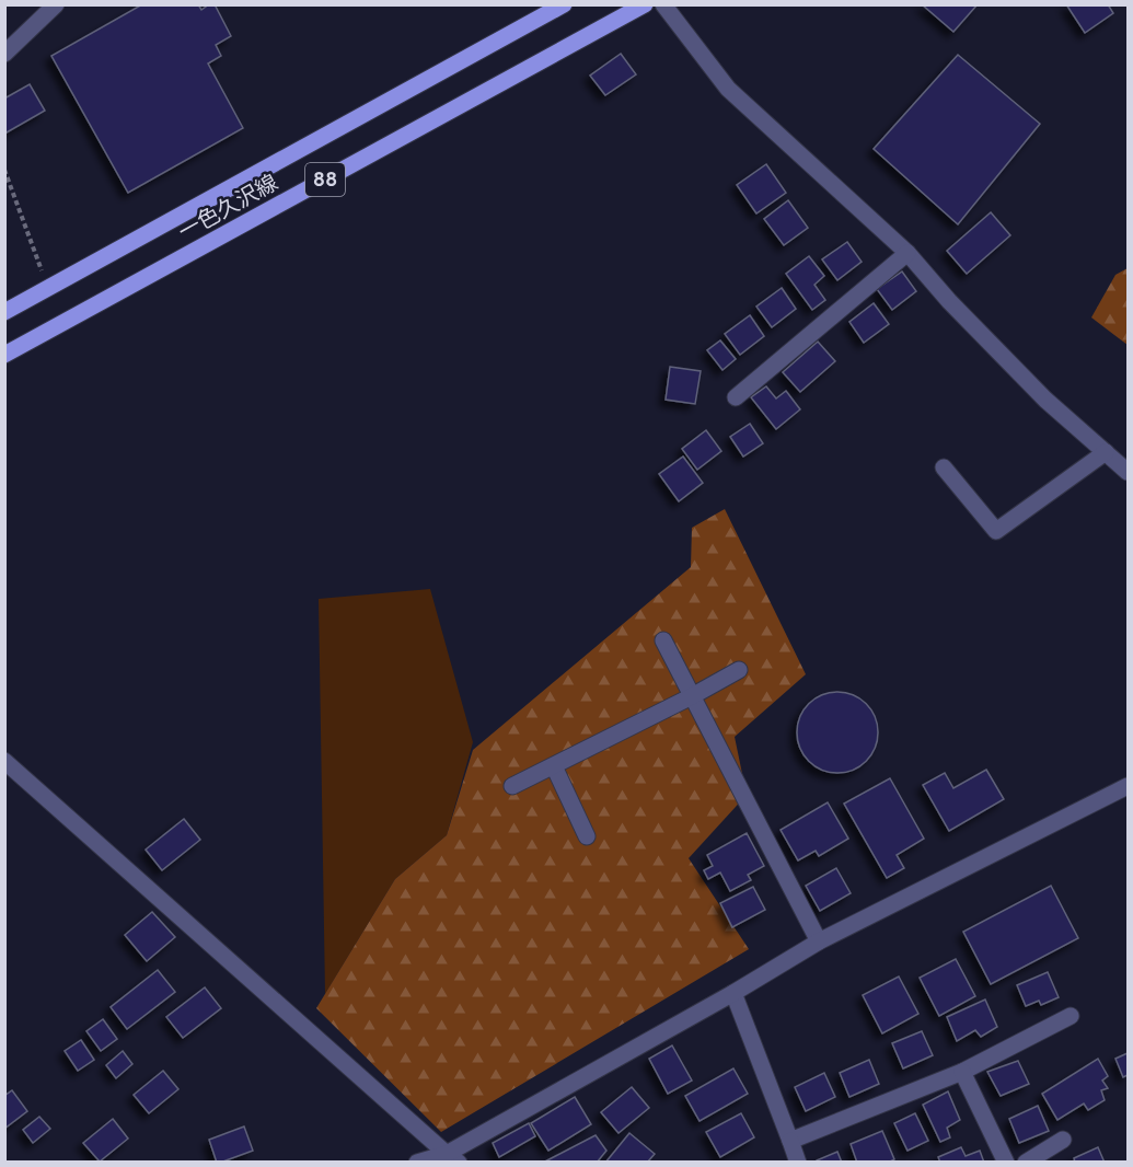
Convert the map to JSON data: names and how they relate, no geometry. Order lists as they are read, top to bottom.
{
  "streets": {
    "main road": ["88", "一色久沢線"]
  }
}
